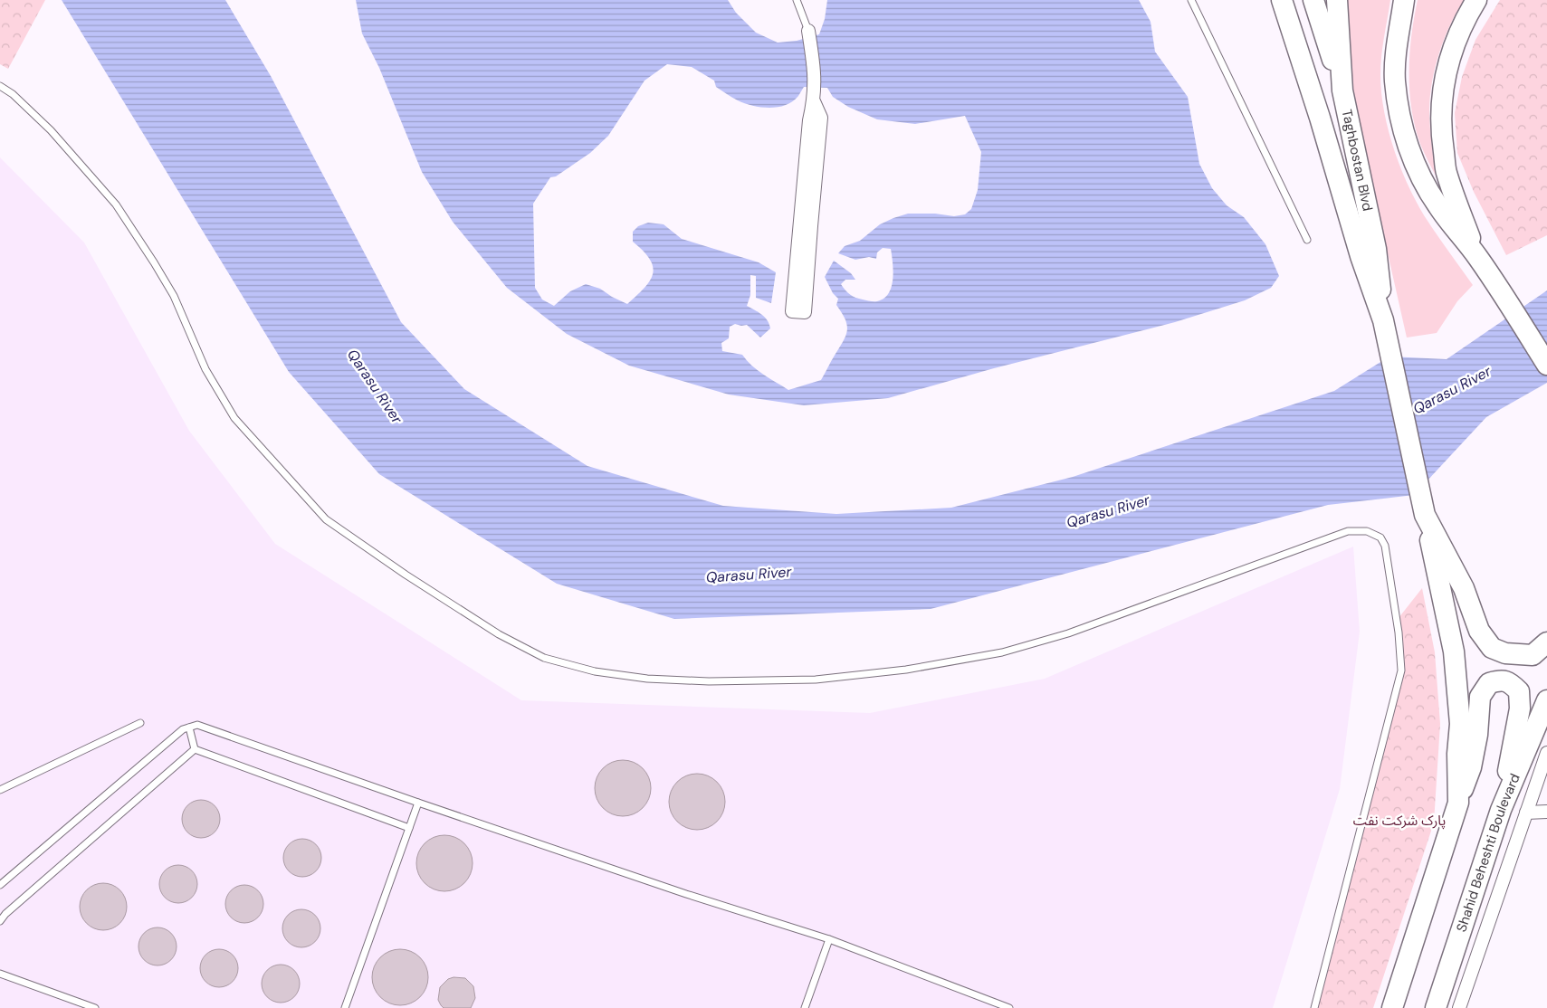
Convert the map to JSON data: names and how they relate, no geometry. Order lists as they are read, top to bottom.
{
  "streets": {
    "main road": ["Taghbostan Blvd", "Shahid Beheshti Boulevard"]
  },
  "water": ["Qarasu River"],
  "parks": ["پارک شرکت نفت"]
}
